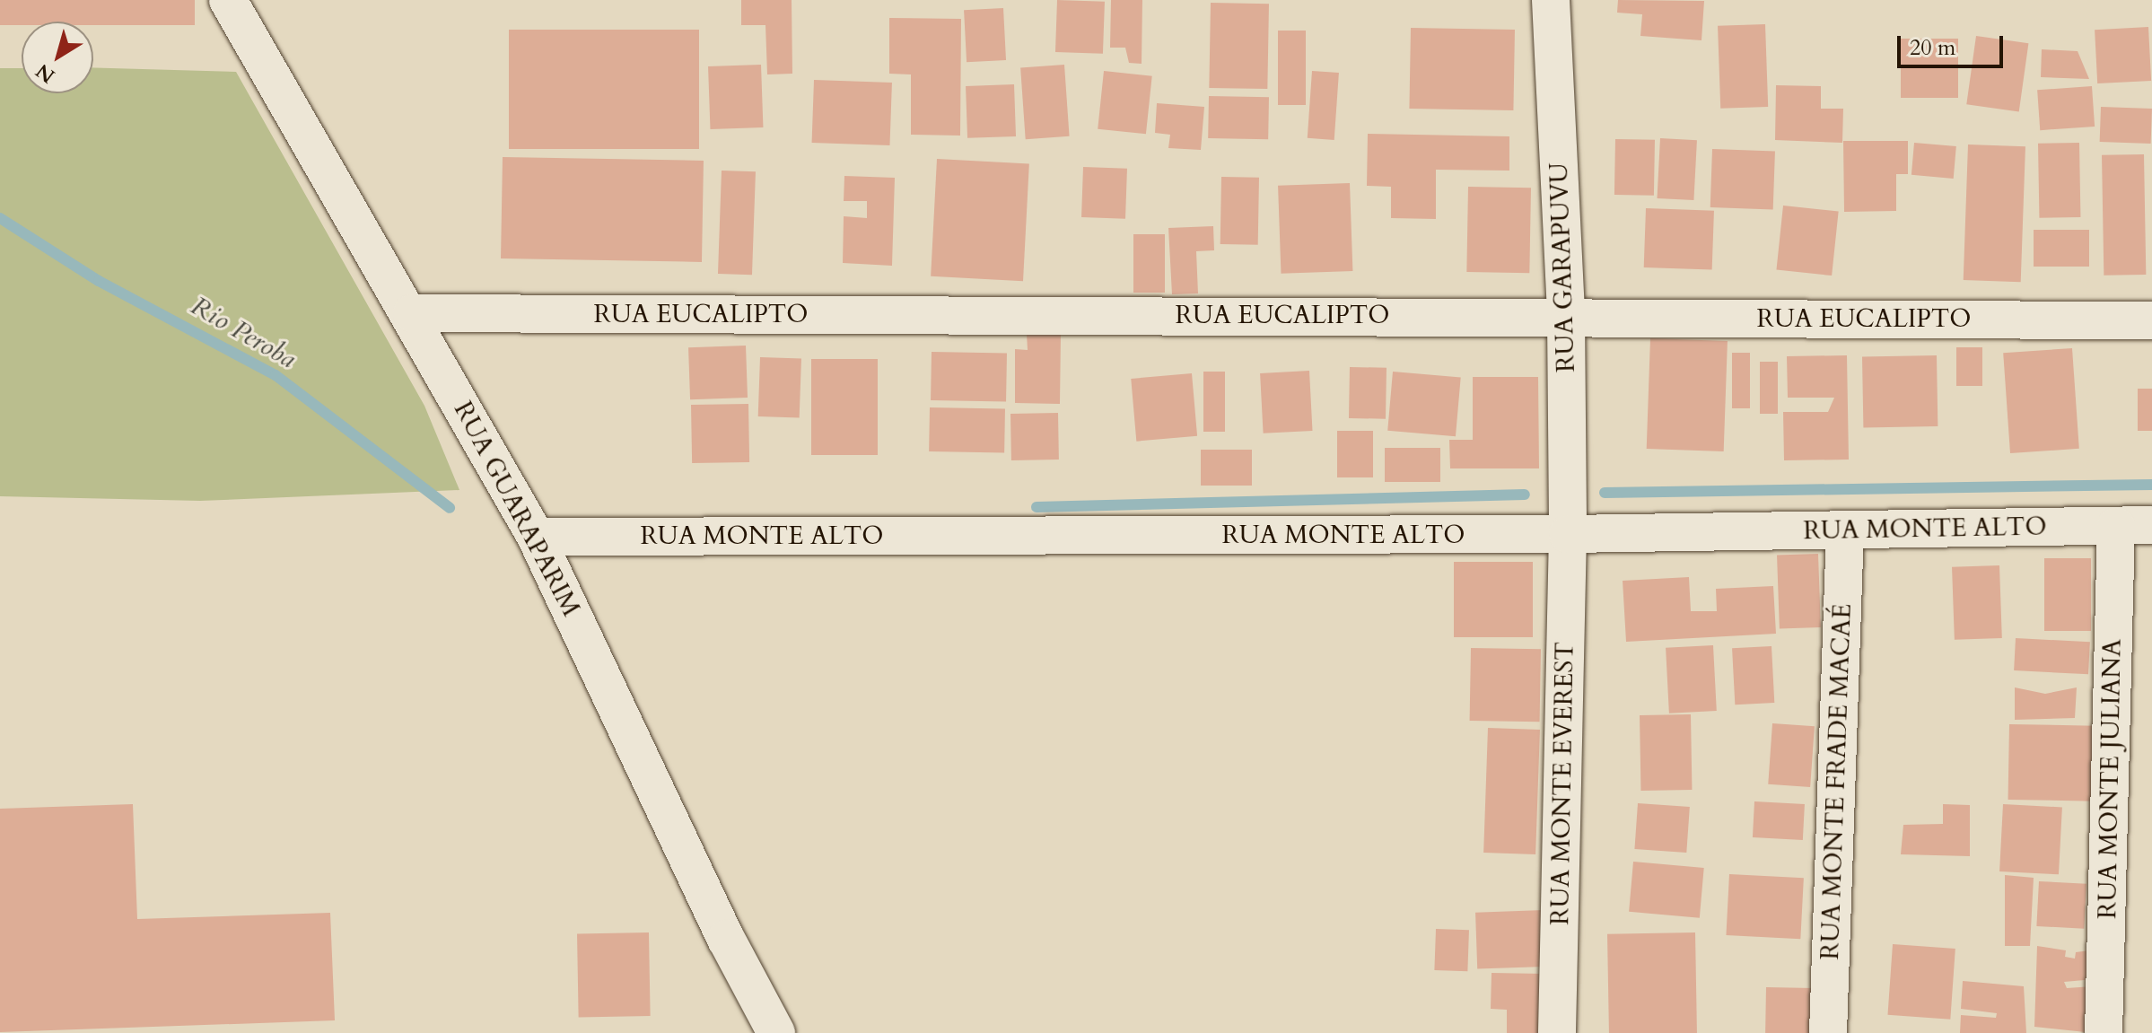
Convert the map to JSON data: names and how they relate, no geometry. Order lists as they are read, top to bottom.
{
  "streets": {
    "street": [
      "RUA GARAPUVU",
      "RUA EUCALIPTO",
      "RUA GUARAPARIM",
      "RUA MONTE ALTO",
      "RUA MONTE JULIANA",
      "RUA MONTE FRADE MACAÉ",
      "RUA MONTE EVEREST"
    ]
  },
  "crossings": [
    ["RUA GARAPUVU", "RUA EUCALIPTO"],
    ["RUA GARAPUVU", "RUA MONTE ALTO"],
    ["RUA GARAPUVU", "RUA MONTE EVEREST"],
    ["RUA EUCALIPTO", "RUA GUARAPARIM"],
    ["RUA GUARAPARIM", "RUA MONTE ALTO"],
    ["RUA MONTE ALTO", "RUA MONTE JULIANA"],
    ["RUA MONTE ALTO", "RUA MONTE FRADE MACAÉ"],
    ["RUA MONTE ALTO", "RUA MONTE EVEREST"]
  ],
  "water": ["Rio Peroba"],
  "scale_bar": "20 m",
  "north": "bottom left"
}
